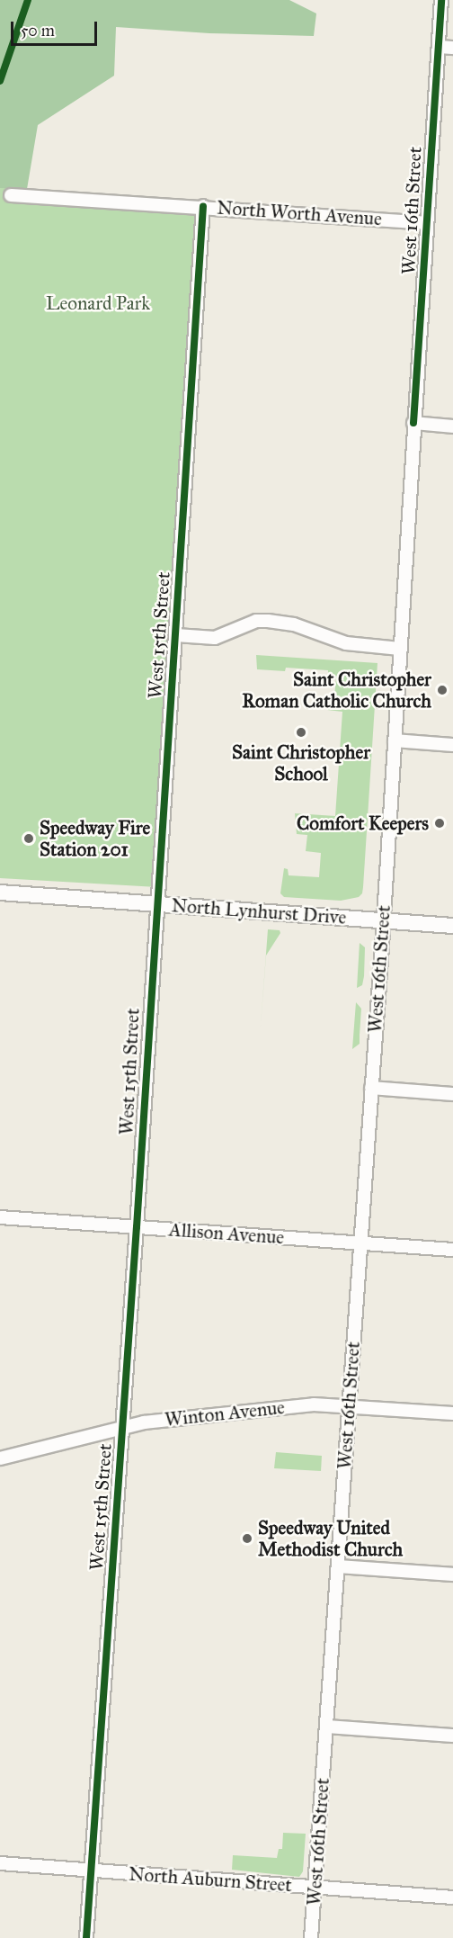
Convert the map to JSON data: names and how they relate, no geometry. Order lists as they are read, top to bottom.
{
  "streets": {
    "main road": ["North Lynhurst Drive"],
    "street": [
      "West 16th Street",
      "North Worth Avenue",
      "West 15th Street",
      "Allison Avenue",
      "Winton Avenue",
      "North Auburn Street"
    ]
  },
  "crossings": [
    ["West 16th Street", "North Worth Avenue"],
    ["West 16th Street", "North Lynhurst Drive"],
    ["West 16th Street", "Allison Avenue"],
    ["West 16th Street", "Winton Avenue"],
    ["West 16th Street", "North Auburn Street"],
    ["North Worth Avenue", "West 15th Street"],
    ["West 15th Street", "North Lynhurst Drive"],
    ["West 15th Street", "Allison Avenue"],
    ["West 15th Street", "Winton Avenue"],
    ["West 15th Street", "North Auburn Street"]
  ],
  "parks": ["Leonard Park"],
  "places": [
    "Saint Christopher Roman Catholic Church",
    "Saint Christopher School",
    "Comfort Keepers",
    "Speedway Fire Station 201",
    "Speedway United Methodist Church"
  ],
  "scale_bar": "50 m"
}
